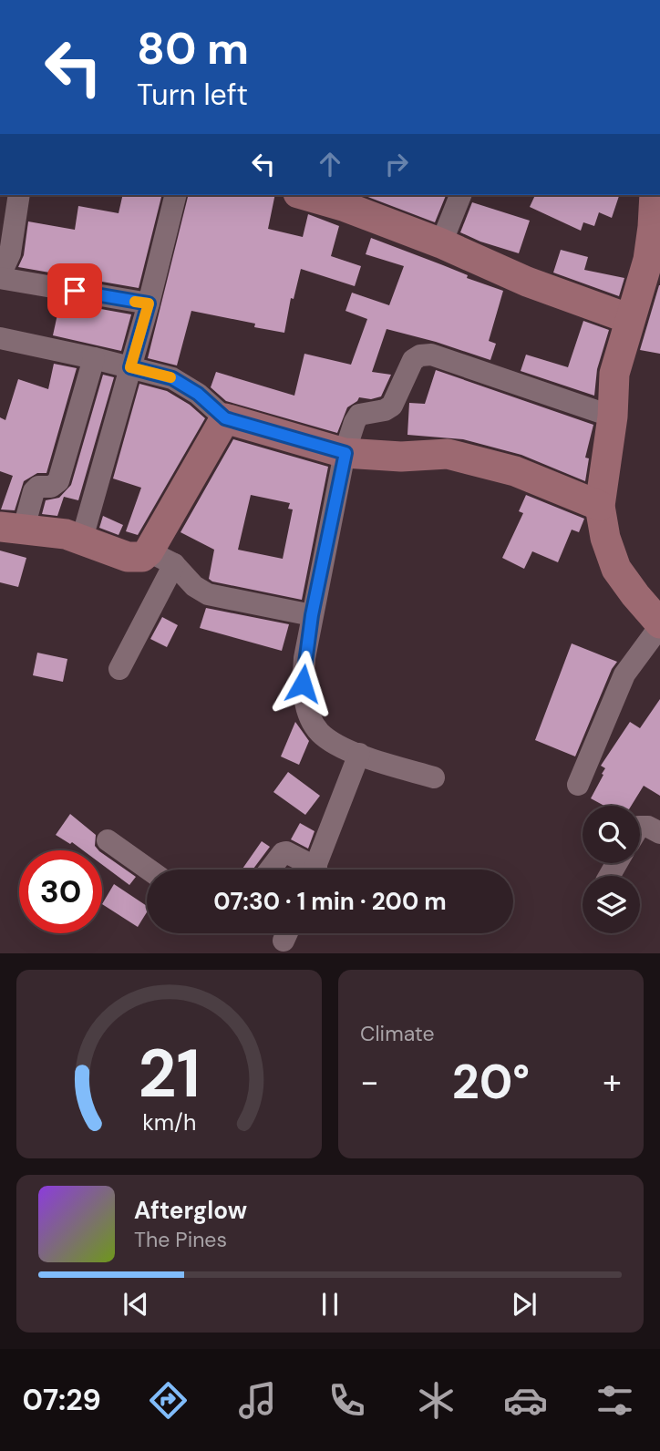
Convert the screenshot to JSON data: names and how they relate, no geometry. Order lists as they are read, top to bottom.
{
  "page": {
    "turn": ["80 m", "Turn left"],
    "limit": "30",
    "trip": "07:30 · 1 min · 200 m",
    "tile": "Climate",
    "heat": ["−", "20°", "+"],
    "song": ["Afterglow", "The Pines"],
    "tabs": "07:29",
    "gauge": ["21", "km/h"]
  }
}
